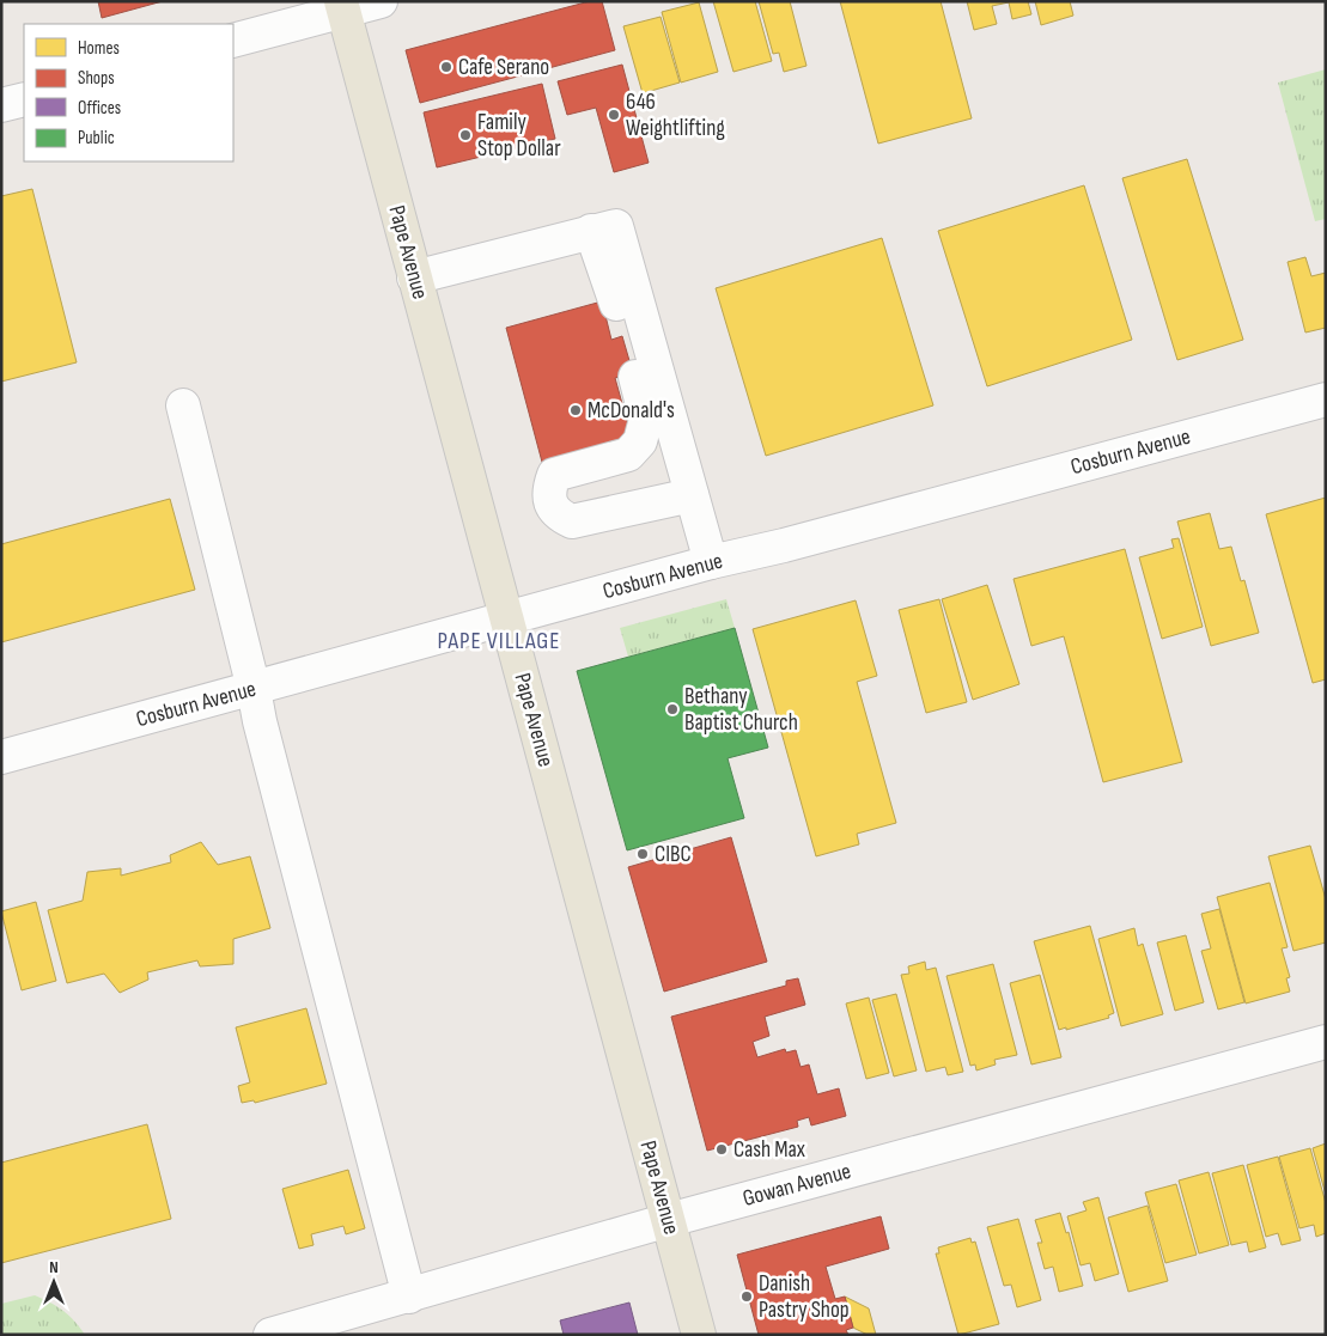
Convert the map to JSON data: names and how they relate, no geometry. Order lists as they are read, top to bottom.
{
  "streets": {
    "main road": ["Pape Avenue"],
    "street": ["Cosburn Avenue", "Gowan Avenue"]
  },
  "crossings": [
    ["Pape Avenue", "Cosburn Avenue"],
    ["Pape Avenue", "Gowan Avenue"]
  ],
  "districts": ["PAPE VILLAGE"],
  "places": [
    "Cafe Serano",
    "646 Weightlifting",
    "Family Stop Dollar",
    "McDonald's",
    "Bethany Baptist Church",
    "CIBC",
    "Cash Max",
    "Danish Pastry Shop"
  ],
  "legend": [
    "Homes",
    "Shops",
    "Offices",
    "Public"
  ],
  "north": "top"
}
